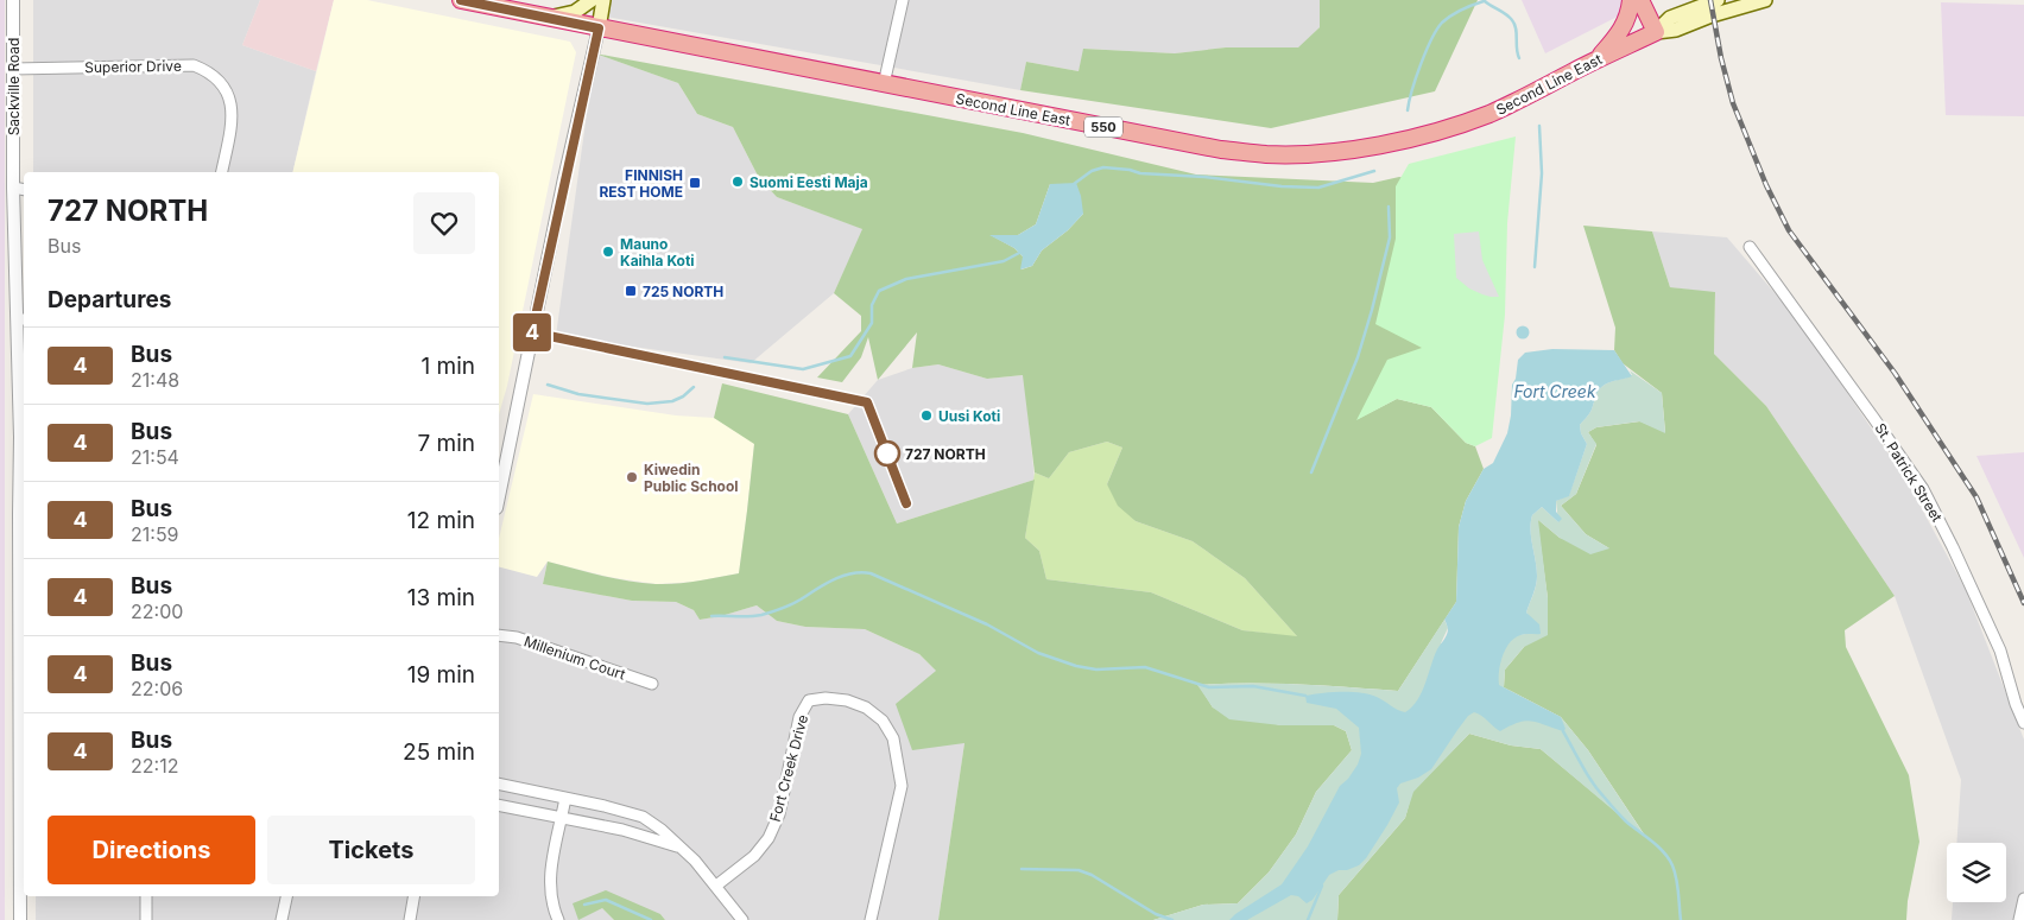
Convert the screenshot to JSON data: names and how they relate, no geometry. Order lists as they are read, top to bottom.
{
  "streets": {
    "highway": ["Second Line East", "550"],
    "street": [
      "Superior Drive",
      "Sackville Road",
      "St. Patrick Street",
      "Millenium Court",
      "Fort Creek Drive"
    ]
  },
  "crossings": [
    ["Superior Drive", "Sackville Road"]
  ],
  "water": ["Fort Creek"],
  "places": {
    "other": [
      "Suomi Eesti Maja",
      "Mauno Kaihla Koti",
      "Uusi Koti",
      "727 NORTH",
      "Kiwedin Public School"
    ],
    "transit": ["FINNISH REST HOME", "725 NORTH"]
  },
  "lines": ["bus line 4"],
  "page": {
    "on_map": "4",
    "heading": [
      ["727 NORTH", "Bus"],
      "Departures"
    ],
    "list": [
      {
        "mark": "4",
        "name": "Bus",
        "note": "21:48",
        "value": "1 min"
      },
      {
        "mark": "4",
        "name": "Bus",
        "note": "21:54",
        "value": "7 min"
      },
      {
        "mark": "4",
        "name": "Bus",
        "note": "21:59",
        "value": "12 min"
      },
      {
        "mark": "4",
        "name": "Bus",
        "note": "22:00",
        "value": "13 min"
      },
      {
        "mark": "4",
        "name": "Bus",
        "note": "22:06",
        "value": "19 min"
      },
      {
        "mark": "4",
        "name": "Bus",
        "note": "22:12",
        "value": "25 min"
      }
    ],
    "buttons": ["Directions", "Tickets"]
  }
}
